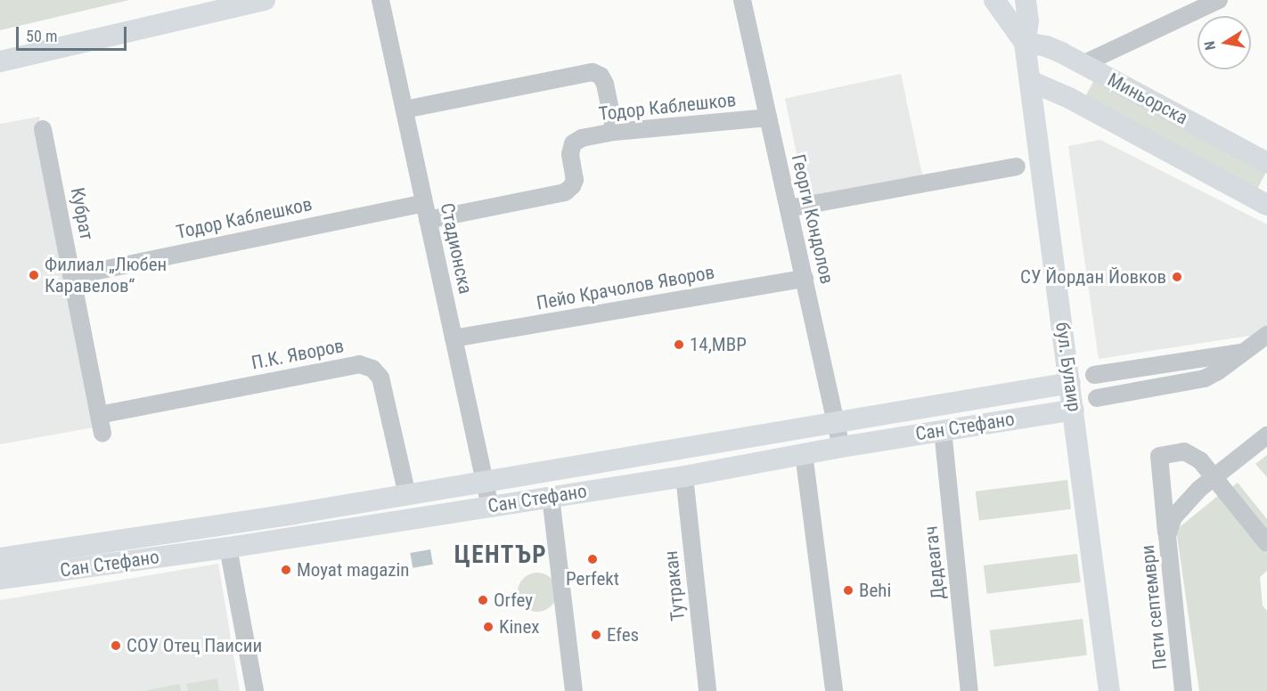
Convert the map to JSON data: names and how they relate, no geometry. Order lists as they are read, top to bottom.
{
  "streets": {
    "main road": ["Миньорска", "бул. Булаир", "Сан Стефано"],
    "street": [
      "Тодор Каблешков",
      "Кубрат",
      "Георги Кондолов",
      "Стадионска",
      "Пейо Крачолов Яворов",
      "П.К. Яворов",
      "Дедеагач",
      "Тутракан",
      "Пети септември"
    ]
  },
  "crossings": [
    ["Миньорска", "бул. Булаир"],
    ["Тодор Каблешков", "Кубрат"],
    ["Тодор Каблешков", "Георги Кондолов"],
    ["Тодор Каблешков", "Стадионска"],
    ["Кубрат", "П.К. Яворов"],
    ["Георги Кондолов", "Пейо Крачолов Яворов"],
    ["Георги Кондолов", "Сан Стефано"],
    ["Стадионска", "Пейо Крачолов Яворов"],
    ["Стадионска", "Сан Стефано"],
    ["П.К. Яворов", "Сан Стефано"],
    ["бул. Булаир", "Сан Стефано"],
    ["Сан Стефано", "Дедеагач"],
    ["Сан Стефано", "Тутракан"]
  ],
  "districts": ["ЦЕНТЪР"],
  "places": [
    "Филиал „Любен Каравелов“",
    "СУ Йордан Йовков",
    "14,МВР",
    "Perfekt",
    "Moyat magazin",
    "Behi",
    "Orfey",
    "Kinex",
    "Efes",
    "СОУ Отец Паисии"
  ],
  "scale_bar": "50 m",
  "north": "left"
}
